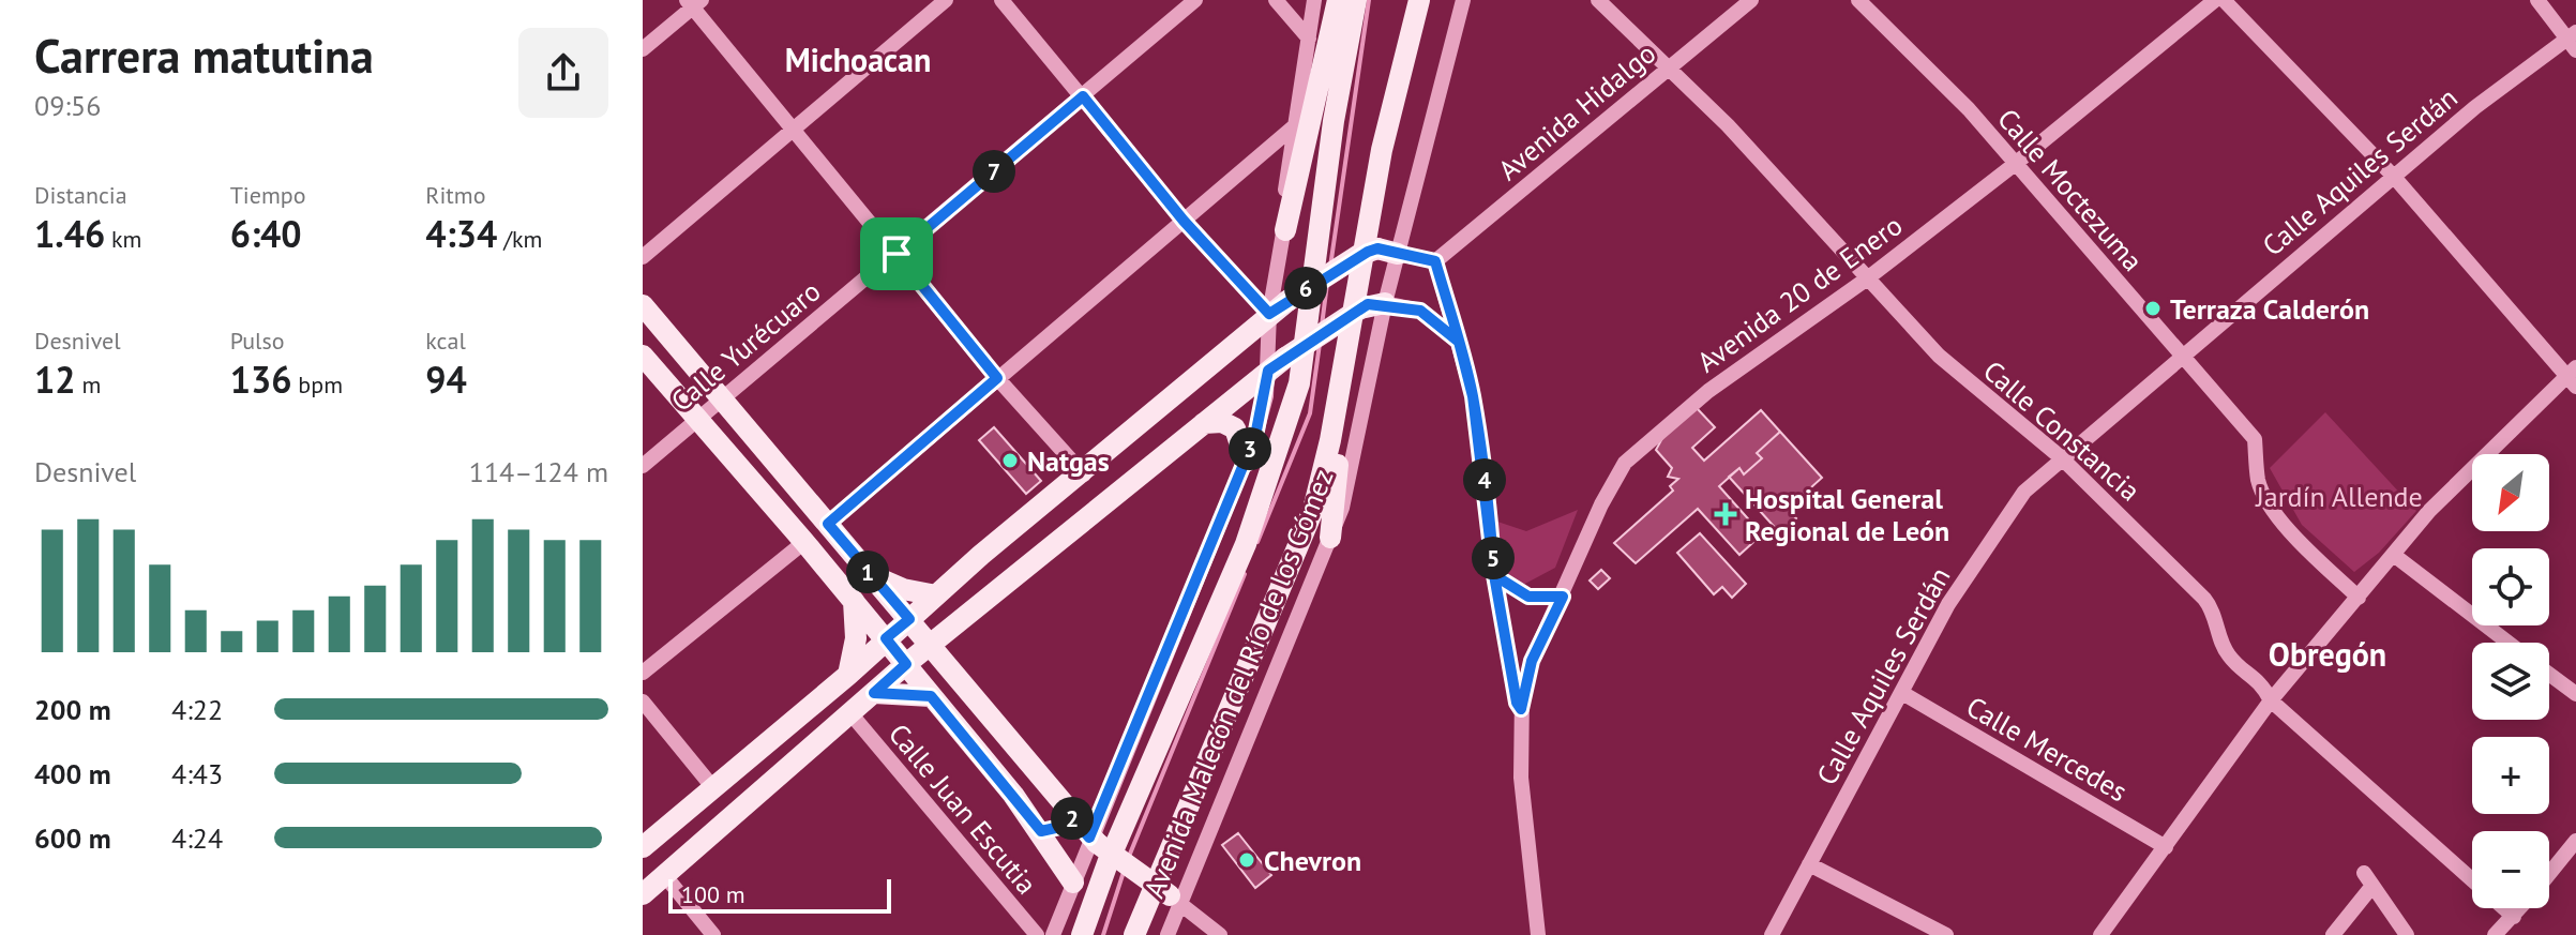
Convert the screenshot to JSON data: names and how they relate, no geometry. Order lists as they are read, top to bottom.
{
  "streets": {
    "main road": ["Avenida Malecón del Río de los Gómez"],
    "street": [
      "Avenida Hidalgo",
      "Calle Aquiles Serdán",
      "Calle Moctezuma",
      "Avenida 20 de Enero",
      "Calle Yurécuaro",
      "Calle Constancia",
      "Calle Mercedes",
      "Calle Juan Escutia"
    ]
  },
  "crossings": [
    ["Avenida Hidalgo", "Calle Constancia"],
    ["Calle Aquiles Serdán", "Calle Moctezuma"],
    ["Calle Aquiles Serdán", "Calle Constancia"],
    ["Calle Aquiles Serdán", "Calle Mercedes"],
    ["Calle Moctezuma", "Avenida 20 de Enero"],
    ["Avenida 20 de Enero", "Calle Constancia"]
  ],
  "districts": ["Michoacan", "Obregón"],
  "parks": ["Jardín Allende"],
  "places": {
    "other": ["Terraza Calderón", "Natgas", "Chevron"],
    "health": ["Hospital General Regional de León"]
  },
  "scale_bar": "100 m",
  "north": "bottom left",
  "page": {
    "heading": ["Carrera matutina", "09:56"],
    "stats": [
      ["Distancia", "1.46 km"],
      ["Tiempo", "6:40"],
      ["Ritmo", "4:34 /km"],
      ["Desnivel", "12 m"],
      ["Pulso", "136 bpm"],
      ["kcal", "94"]
    ],
    "pins": [
      "7",
      "6",
      "3",
      "4",
      "5",
      "1",
      "2"
    ],
    "chart": ["Desnivel", "114–124 m"],
    "map_buttons": ["+", "−"],
    "list": [
      {
        "name": "200 m",
        "note": "4:22"
      },
      {
        "name": "400 m",
        "note": "4:43"
      },
      {
        "name": "600 m",
        "note": "4:24"
      }
    ],
    "scale": "100 m"
  }
}
